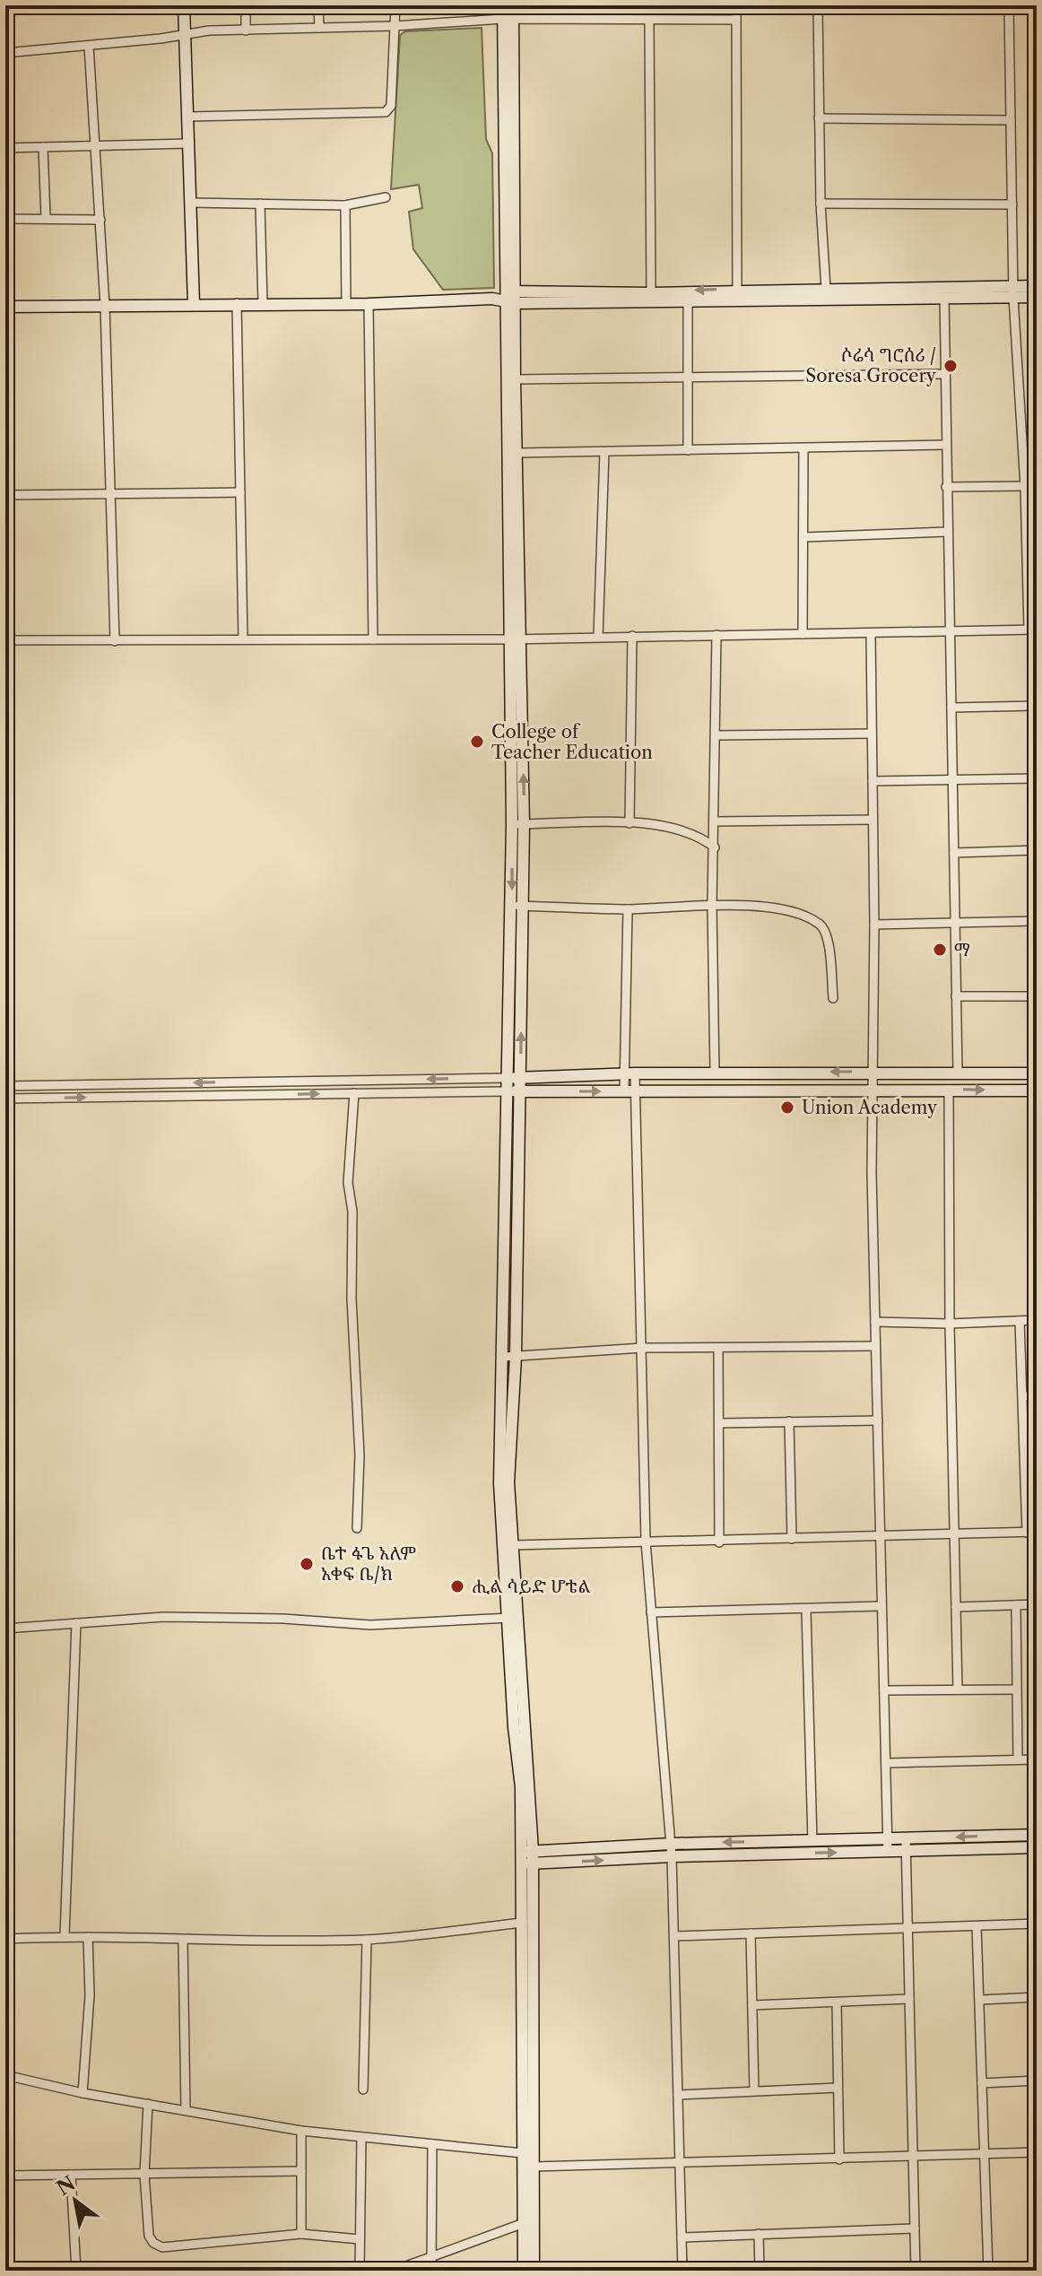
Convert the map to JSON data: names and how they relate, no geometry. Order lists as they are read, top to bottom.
{
  "places": [
    "ሶሬሳ ግሮሰሪ / Soresa Grocery",
    "College of Teacher Education",
    "ማ",
    "Union Academy",
    "ቤተ ፋጌ አለም አቀፍ ቤ/ክ",
    "ሒል ሳይድ ሆቴል"
  ],
  "north": "top left"
}
